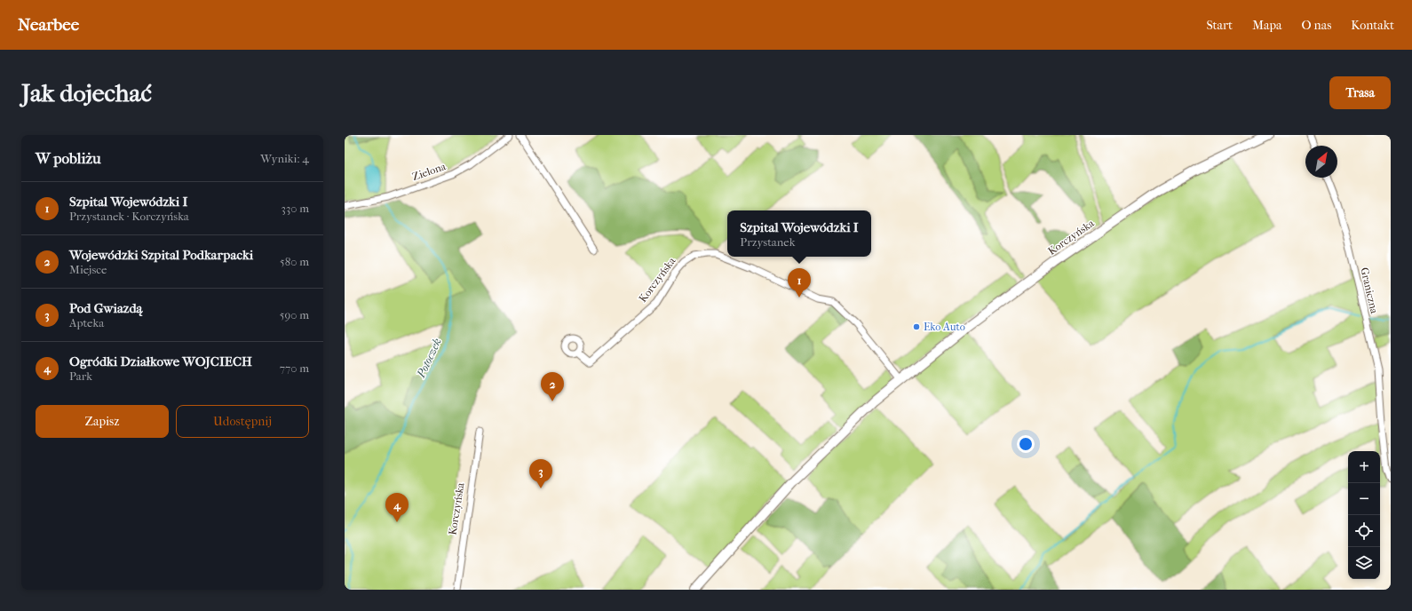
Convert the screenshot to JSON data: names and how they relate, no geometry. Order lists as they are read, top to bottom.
{
  "streets": {
    "main road": ["Korczyńska"],
    "street": ["Zielona", "Graniczna"]
  },
  "water": ["Potoczek"],
  "places": ["Eko Auto"],
  "north": "top right",
  "page": {
    "header": "Nearbee",
    "nav": [
      "Start",
      "Mapa",
      "O nas",
      "Kontakt"
    ],
    "buttons": [
      "Trasa",
      ["Zapisz", "Udostępnij"]
    ],
    "title": "Jak dojechać",
    "heading": ["W pobliżu", "Wyniki: 4"],
    "list": [
      {
        "mark": "1",
        "name": "Szpital Wojewódzki I",
        "note": "Przystanek · Korczyńska",
        "value": "330 m"
      },
      {
        "mark": "2",
        "name": "Wojewódzki Szpital Podkarpacki",
        "note": "Miejsce",
        "value": "580 m"
      },
      {
        "mark": "3",
        "name": "Pod Gwiazdą",
        "note": "Apteka",
        "value": "590 m"
      },
      {
        "mark": "4",
        "name": "Ogródki Działkowe WOJCIECH",
        "note": "Park",
        "value": "770 m"
      }
    ],
    "popup": ["Szpital Wojewódzki I", "Przystanek"],
    "pins": [
      "1",
      "2",
      "3",
      "4"
    ],
    "map_buttons": ["+", "−"]
  }
}
